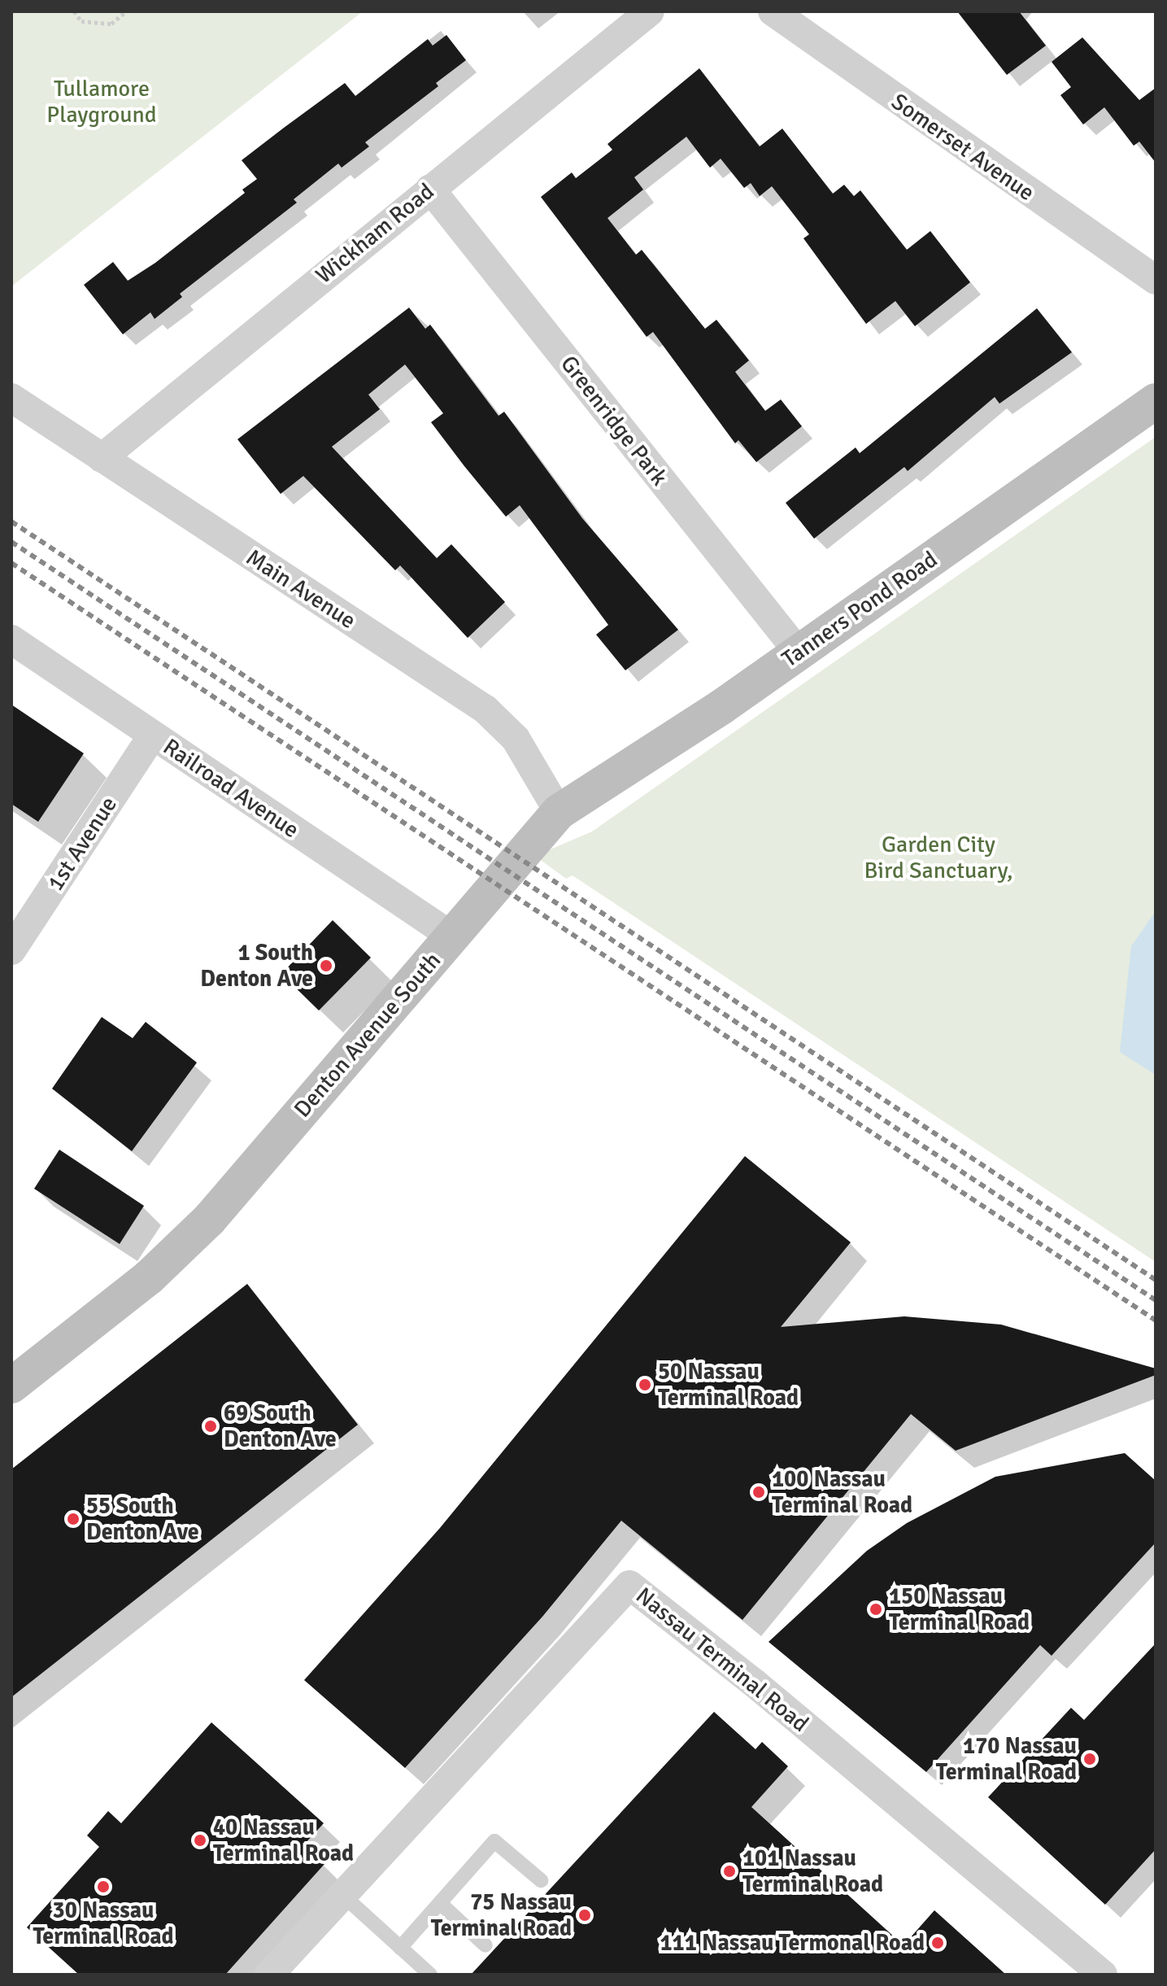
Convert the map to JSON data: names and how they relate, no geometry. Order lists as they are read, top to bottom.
{
  "streets": {
    "street": [
      "Somerset Avenue",
      "Wickham Road",
      "Greenridge Park",
      "Main Avenue",
      "Tanners Pond Road",
      "Railroad Avenue",
      "1st Avenue",
      "Denton Avenue South",
      "Nassau Terminal Road"
    ]
  },
  "crossings": [
    ["Wickham Road", "Greenridge Park"],
    ["Wickham Road", "Main Avenue"],
    ["Greenridge Park", "Tanners Pond Road"],
    ["Main Avenue", "Tanners Pond Road"],
    ["Main Avenue", "Denton Avenue South"],
    ["Tanners Pond Road", "Denton Avenue South"],
    ["Railroad Avenue", "1st Avenue"],
    ["Railroad Avenue", "Denton Avenue South"]
  ],
  "parks": ["Tullamore Playground", "Garden City Bird Sanctuary,"],
  "places": [
    "1 South Denton Ave",
    "50 Nassau Terminal Road",
    "69 South Denton Ave",
    "100 Nassau Terminal Road",
    "55 South Denton Ave",
    "150 Nassau Terminal Road",
    "170 Nassau Terminal Road",
    "40 Nassau Terminal Road",
    "101 Nassau Terminal Road",
    "30 Nassau Terminal Road",
    "75 Nassau Terminal Road",
    "111 Nassau Termonal Road"
  ]
}
